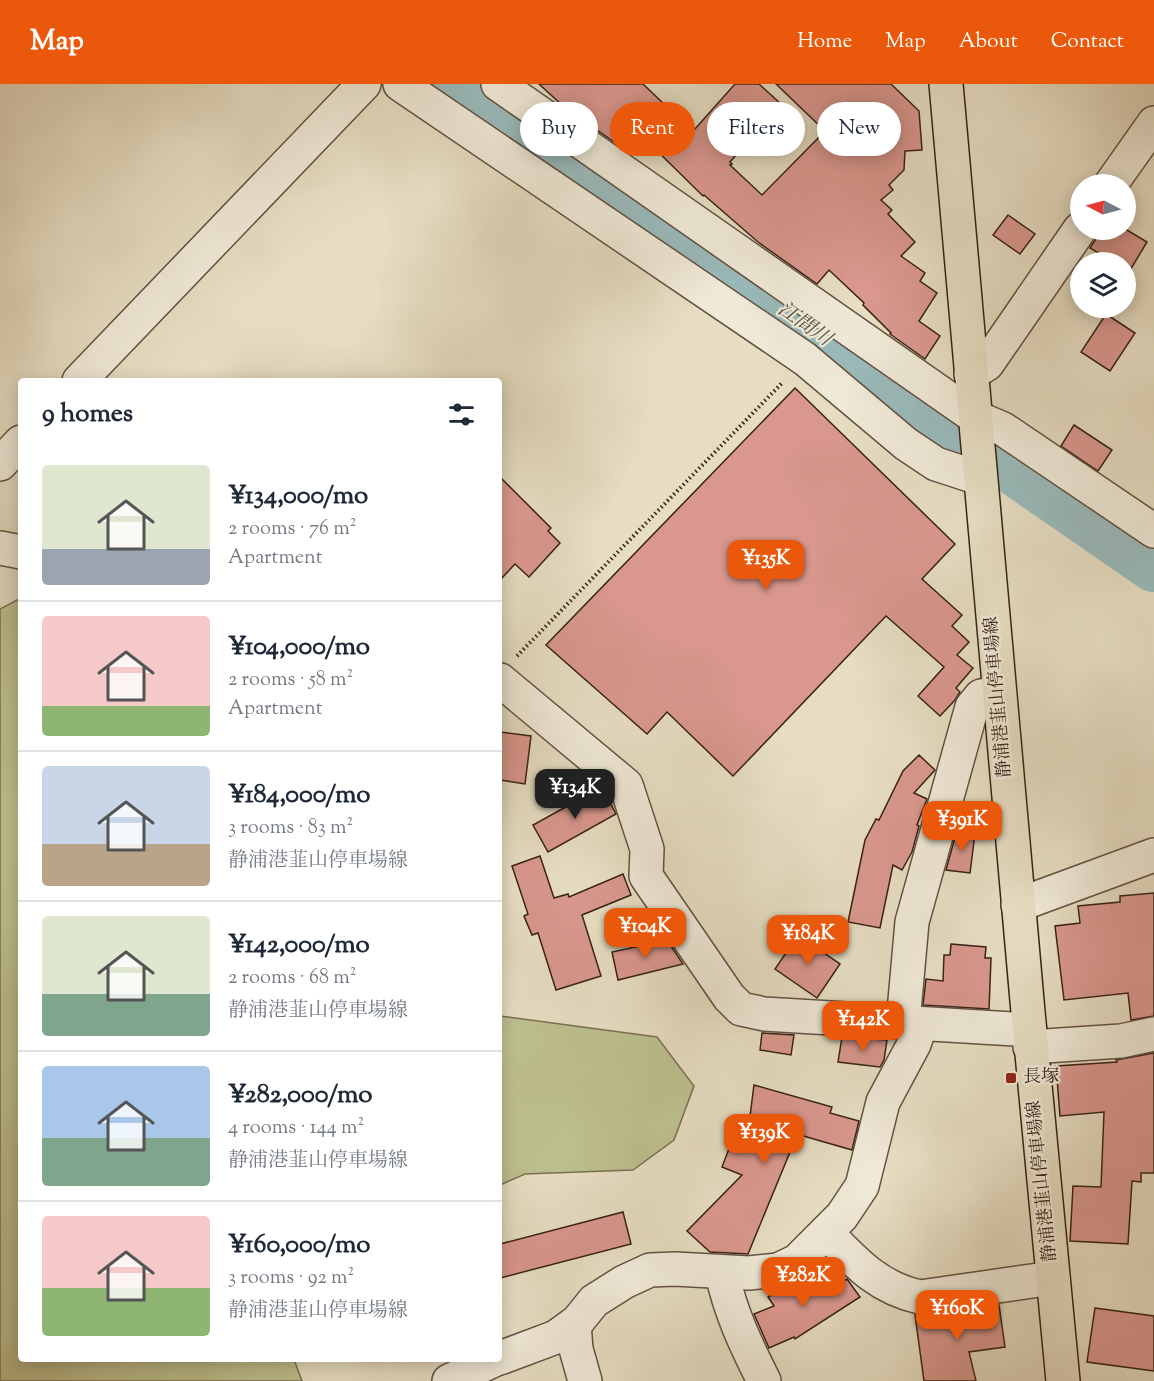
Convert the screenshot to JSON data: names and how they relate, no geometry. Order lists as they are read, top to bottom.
{
  "streets": {
    "main road": ["静浦港韮山停車場線"]
  },
  "water": ["江間川"],
  "places": {
    "transit": ["長塚"]
  },
  "north": "left",
  "page": {
    "header": "Map",
    "nav": [
      "Home",
      "Map",
      "About",
      "Contact"
    ],
    "chip": [
      "Buy",
      "Rent",
      "Filters",
      "New"
    ],
    "heading": "9 homes",
    "list": [
      {
        "name": "¥134,000/mo",
        "note": "2 rooms · 76 m² · Apartment"
      },
      {
        "name": "¥104,000/mo",
        "note": "2 rooms · 58 m² · Apartment"
      },
      {
        "name": "¥184,000/mo",
        "note": "3 rooms · 83 m² · 静浦港韮山停車場線"
      },
      {
        "name": "¥142,000/mo",
        "note": "2 rooms · 68 m² · 静浦港韮山停車場線"
      },
      {
        "name": "¥282,000/mo",
        "note": "4 rooms · 144 m² · 静浦港韮山停車場線"
      },
      {
        "name": "¥160,000/mo",
        "note": "3 rooms · 92 m² · 静浦港韮山停車場線"
      }
    ],
    "price": [
      "¥135K",
      "¥134K",
      "¥391K",
      "¥104K",
      "¥184K",
      "¥142K",
      "¥139K",
      "¥282K",
      "¥160K"
    ]
  }
}
